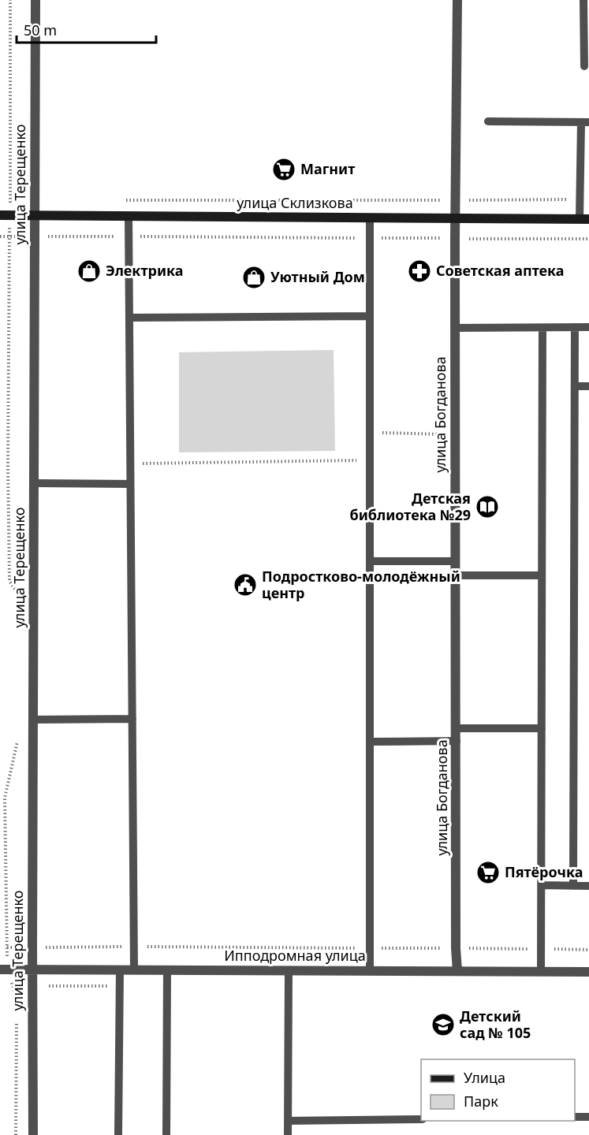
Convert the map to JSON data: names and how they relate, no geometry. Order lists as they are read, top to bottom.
{
  "streets": {
    "street": [
      "улица Терещенко",
      "улица Склизкова",
      "улица Богданова",
      "Ипподромная улица"
    ]
  },
  "crossings": [
    ["улица Терещенко", "улица Склизкова"],
    ["улица Терещенко", "Ипподромная улица"],
    ["улица Склизкова", "улица Богданова"],
    ["улица Богданова", "Ипподромная улица"]
  ],
  "places": {
    "supermarket": ["Магнит", "Пятёрочка"],
    "shop": ["Электрика", "Уютный Дом"],
    "pharmacy": ["Советская аптека"],
    "library": ["Детская библиотека №29"],
    "public building": ["Подростково-молодёжный центр"],
    "school or university": ["Детский сад № 105"]
  },
  "legend": ["Улица", "Парк"],
  "scale_bar": "50 m"
}
